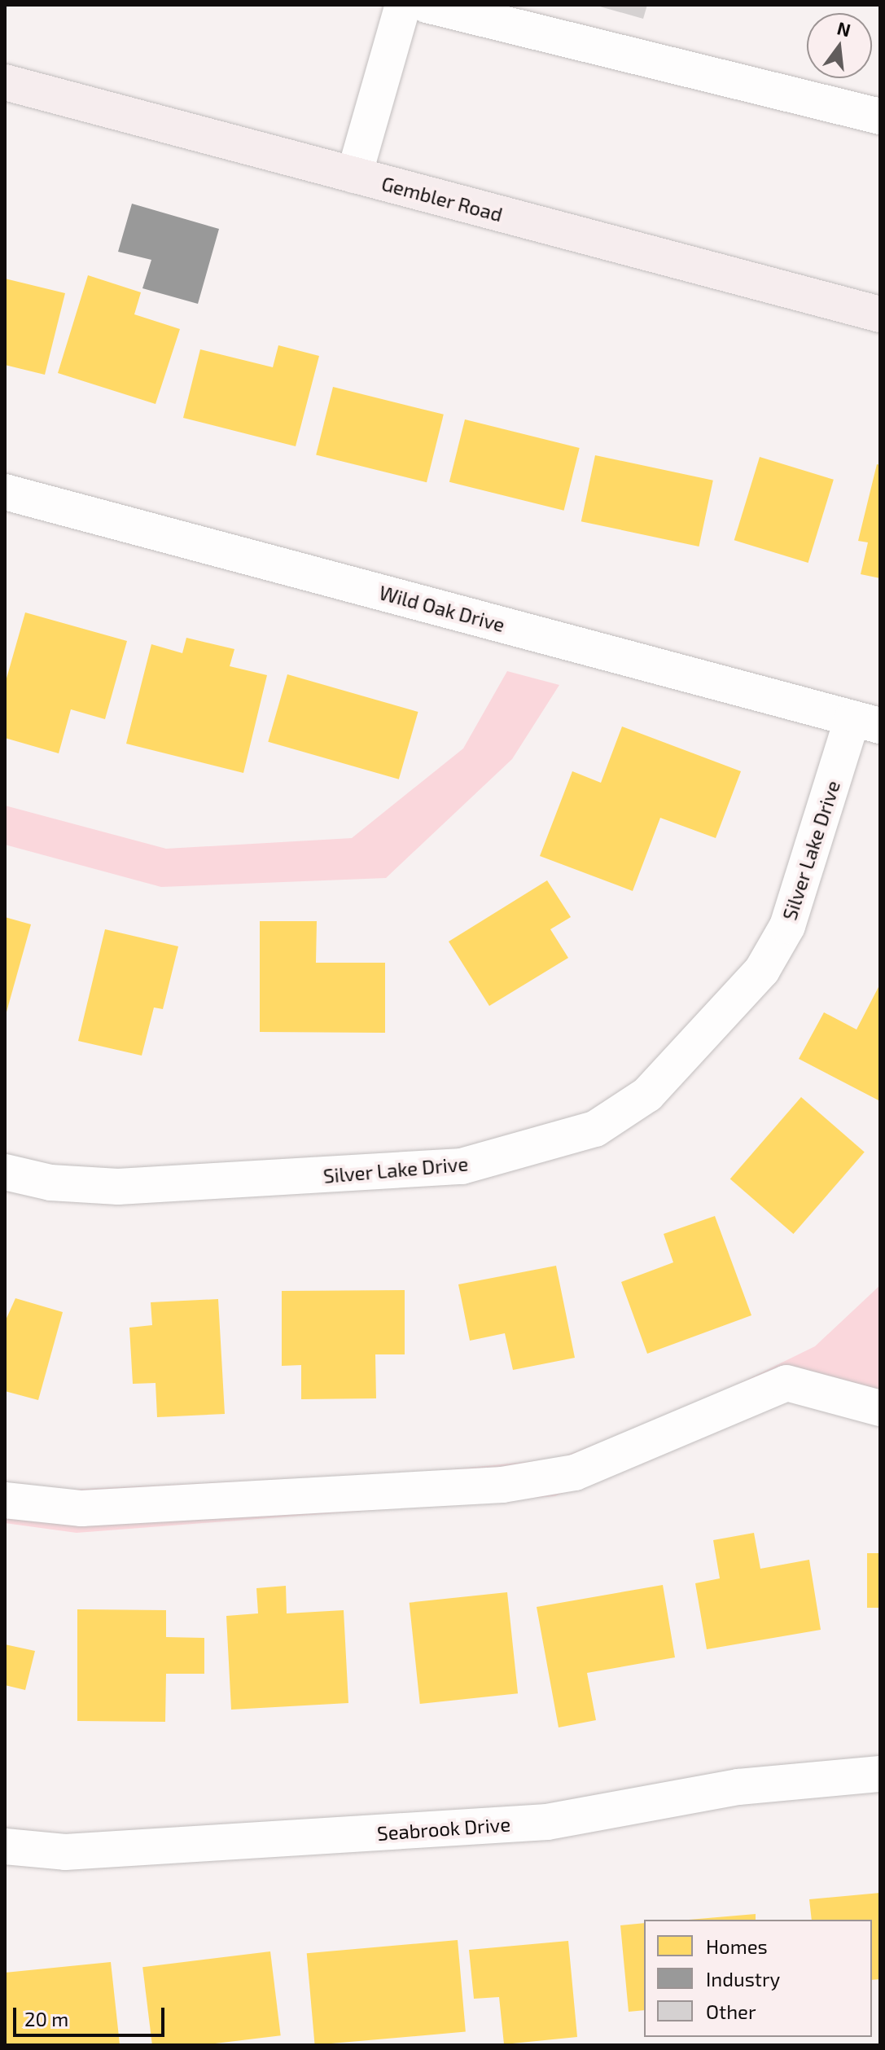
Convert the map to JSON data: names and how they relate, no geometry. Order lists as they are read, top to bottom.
{
  "streets": {
    "main road": ["Gembler Road"],
    "street": ["Wild Oak Drive", "Silver Lake Drive", "Seabrook Drive"]
  },
  "crossings": [
    ["Wild Oak Drive", "Silver Lake Drive"]
  ],
  "legend": ["Homes", "Industry", "Other"],
  "scale_bar": "20 m",
  "north": "top"
}
